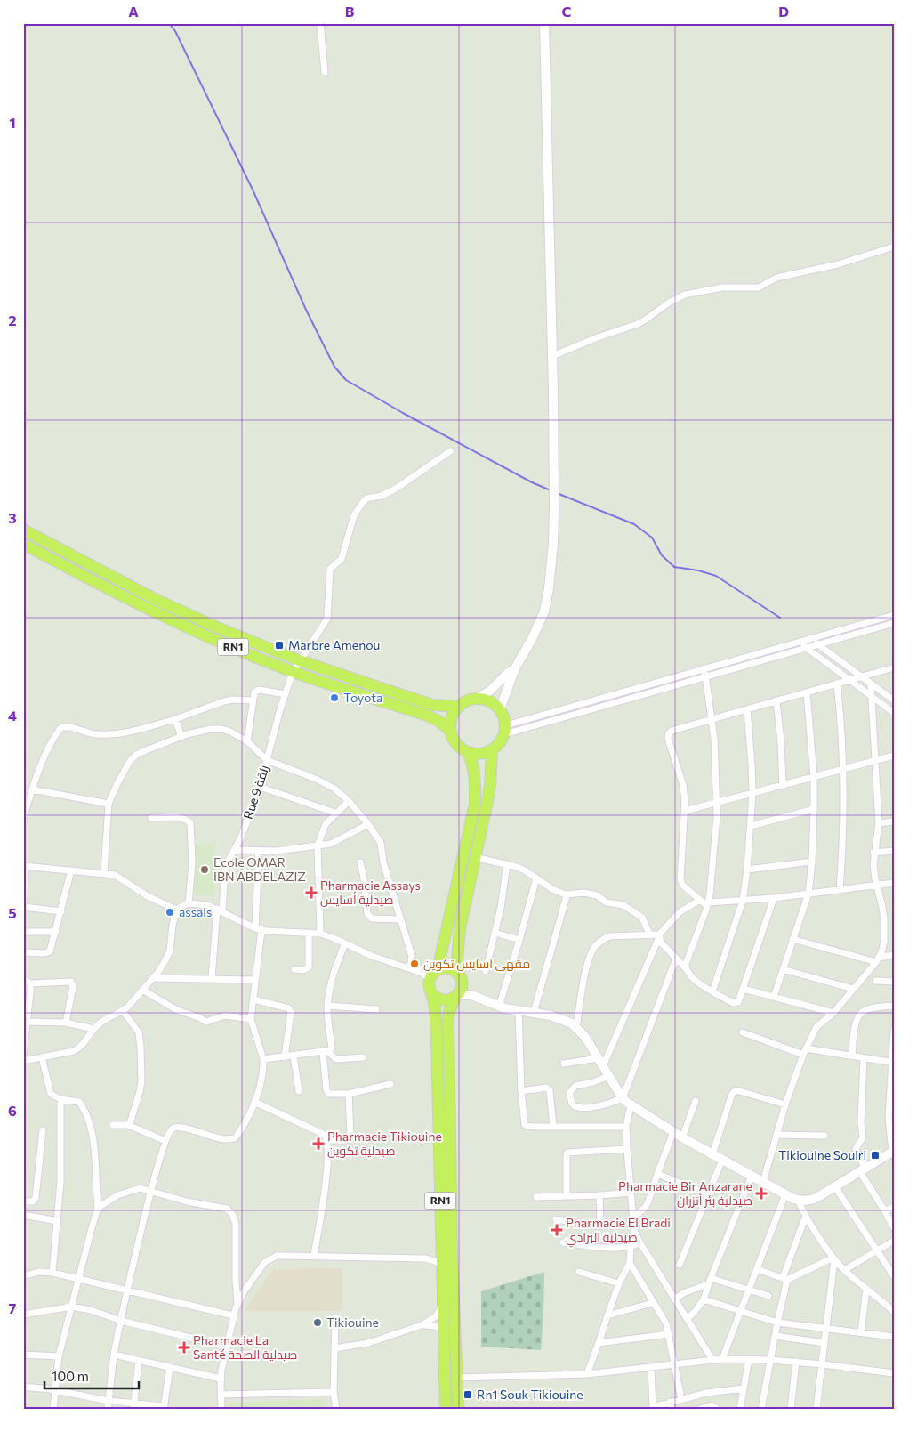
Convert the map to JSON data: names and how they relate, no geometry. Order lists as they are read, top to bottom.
{
  "streets": {
    "highway": ["RN1"],
    "street": ["Rue 9 زنقة"]
  },
  "crossings": [
    ["RN1", "Rue 9 زنقة"]
  ],
  "places": {
    "transit": ["Marbre Amenou", "Tikiouine Souiri", "Rn1 Souk Tikiouine"],
    "other": [
      "Toyota",
      "Ecole OMAR IBN ABDELAZIZ",
      "assais",
      "مقهى اسايس تكوين",
      "Tikiouine"
    ],
    "health": [
      "Pharmacie Assays صيدلية أسايس",
      "Pharmacie Tikiouine صيدلية تكوين",
      "Pharmacie Bir Anzarane صيدلية بئر أنزران",
      "Pharmacie El Bradi صيدلية البرادي",
      "Pharmacie La Santé صيدلية الصحة"
    ]
  },
  "scale_bar": "100 m",
  "grid": {
    "columns": [
      "A",
      "B",
      "C",
      "D"
    ],
    "rows": [
      "1",
      "2",
      "3",
      "4",
      "5",
      "6",
      "7"
    ]
  }
}
